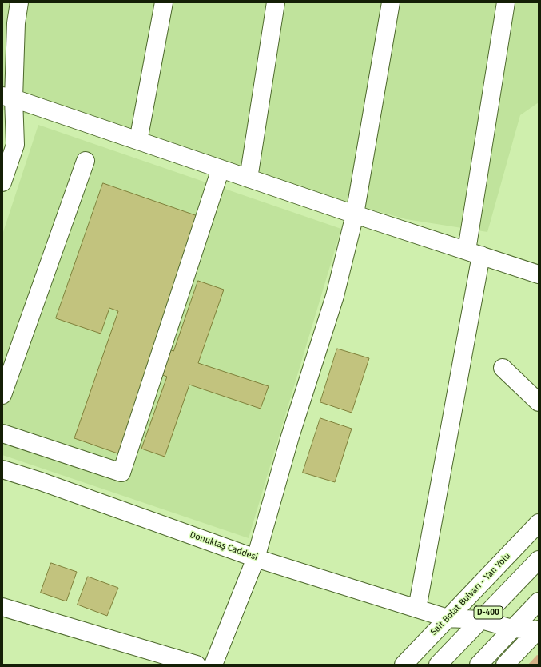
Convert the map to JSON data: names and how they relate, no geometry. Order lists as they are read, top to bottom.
{
  "streets": {
    "main road": ["Donuktaş Caddesi", "Sait Bolat Bulvarı - Yan Yolu", "D-400"]
  },
  "crossings": [
    ["Donuktaş Caddesi", "Sait Bolat Bulvarı - Yan Yolu"],
    ["Donuktaş Caddesi", "D-400"]
  ]
}
